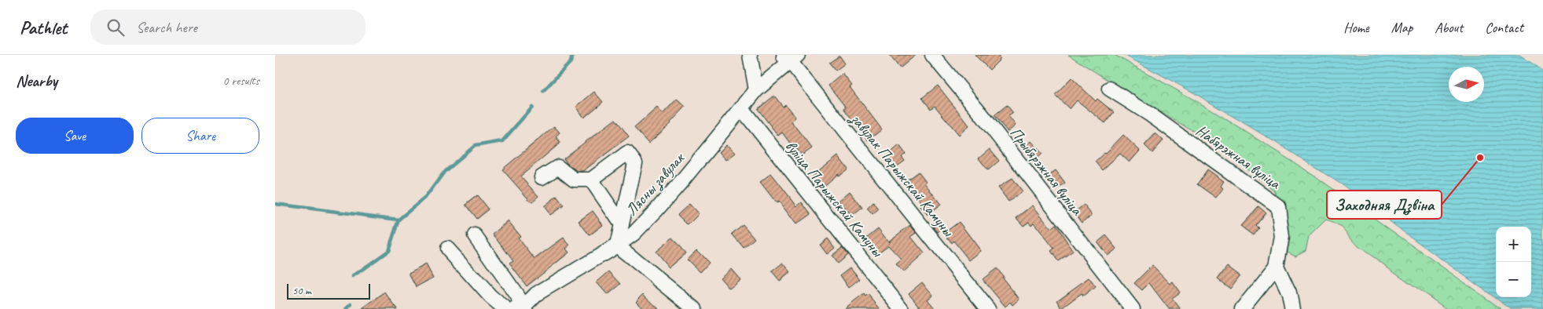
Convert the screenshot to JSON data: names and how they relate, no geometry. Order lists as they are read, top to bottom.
{
  "streets": {
    "street": [
      "Набярэжная вуліца",
      "Прыбярэжная вуліца",
      "завулак Парыжскай Камуны",
      "Лясны завулак",
      "вуліца Парыжскай Камуны"
    ]
  },
  "crossings": [
    ["завулак Парыжскай Камуны", "Лясны завулак"],
    ["Лясны завулак", "вуліца Парыжскай Камуны"]
  ],
  "places": ["Заходняя Дзвіна"],
  "scale_bar": "50 m",
  "north": "right",
  "page": {
    "header": "Pathlet",
    "search": "Search here",
    "nav": [
      "Home",
      "Map",
      "About",
      "Contact"
    ],
    "heading": ["Nearby", "0 results"],
    "buttons": ["Save", "Share"],
    "map_buttons": ["+", "−"],
    "scale": "50 m"
  }
}
